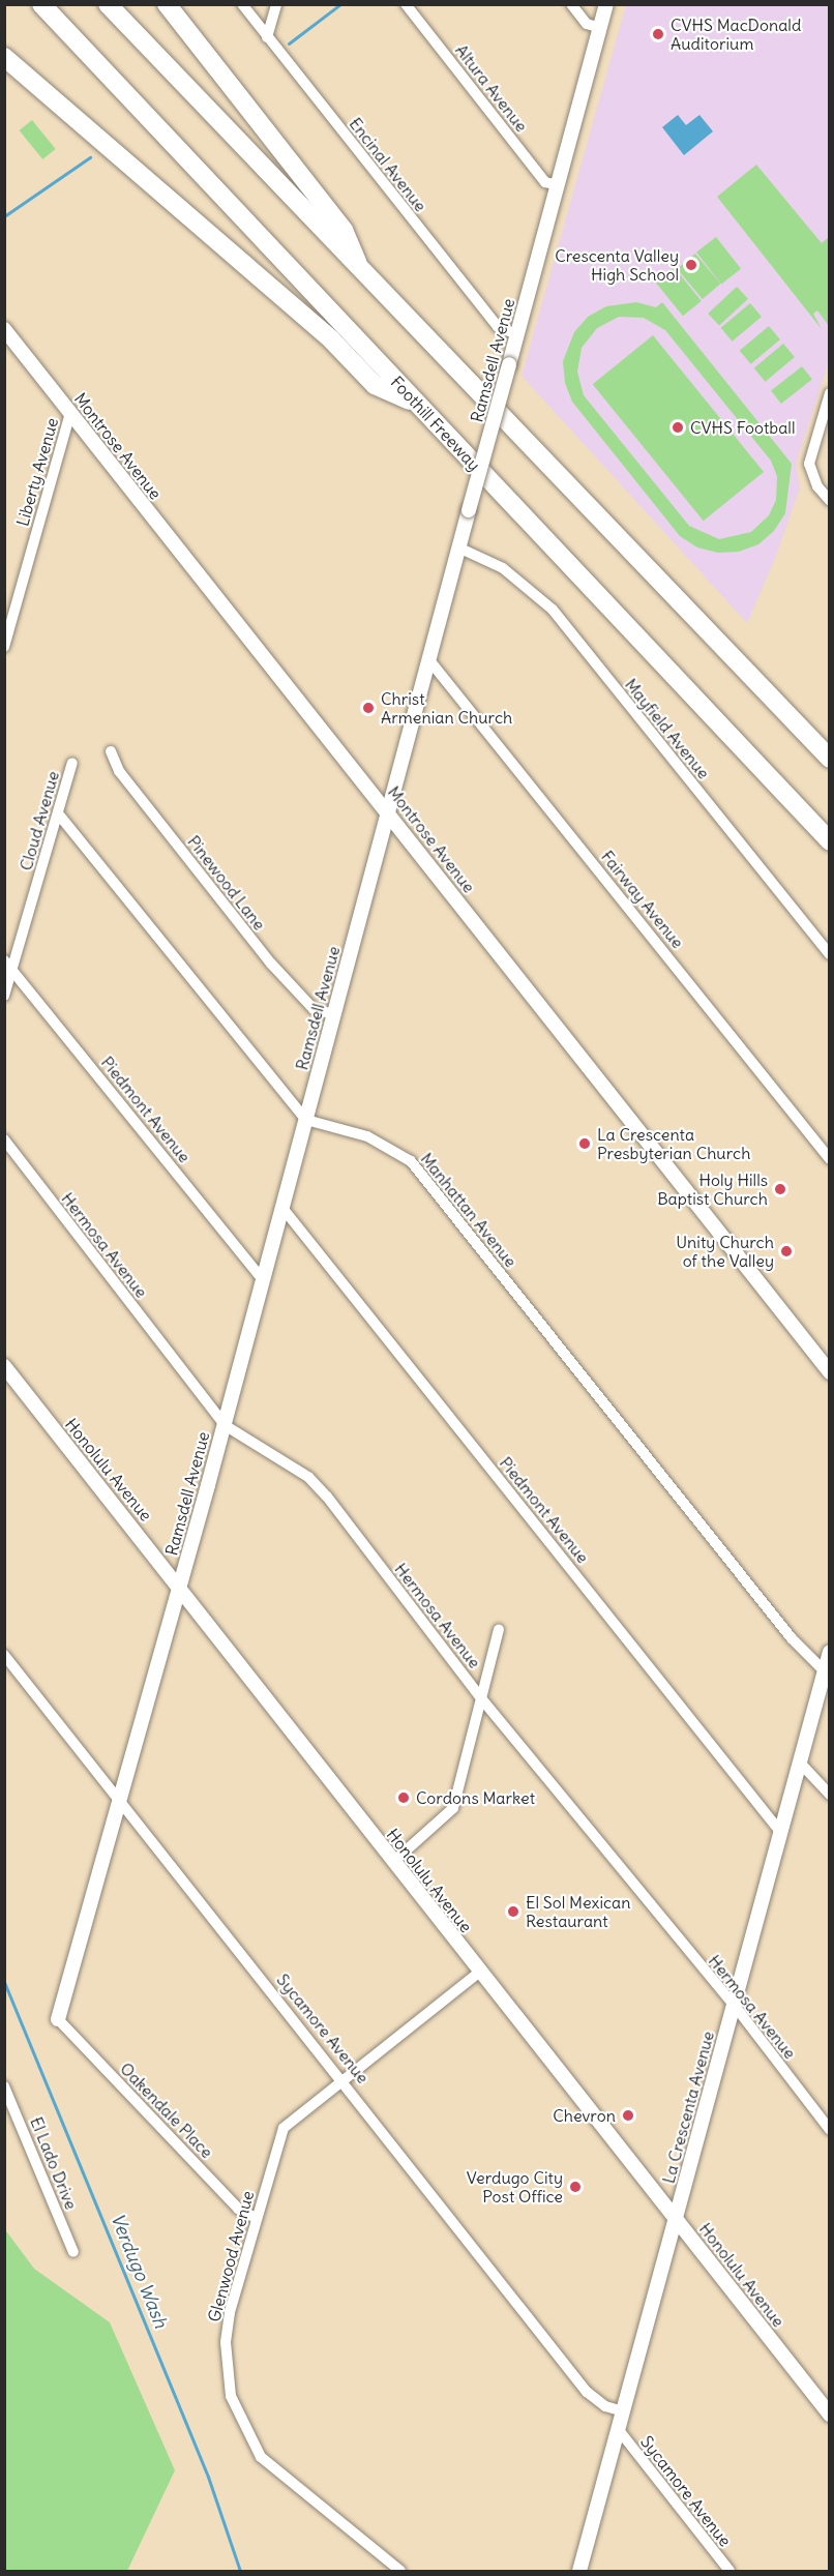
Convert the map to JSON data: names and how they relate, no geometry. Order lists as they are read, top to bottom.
{
  "streets": {
    "highway": ["Foothill Freeway"],
    "street": [
      "Altura Avenue",
      "Encinal Avenue",
      "Ramsdell Avenue",
      "Montrose Avenue",
      "Liberty Avenue",
      "Mayfield Avenue",
      "Cloud Avenue",
      "Pinewood Lane",
      "Fairway Avenue",
      "Piedmont Avenue",
      "Manhattan Avenue",
      "Hermosa Avenue",
      "Honolulu Avenue",
      "Sycamore Avenue",
      "La Crescenta Avenue",
      "Oakendale Place",
      "El Lado Drive",
      "Glenwood Avenue"
    ]
  },
  "crossings": [
    ["Altura Avenue", "Ramsdell Avenue"],
    ["Encinal Avenue", "Ramsdell Avenue"],
    ["Ramsdell Avenue", "Montrose Avenue"],
    ["Ramsdell Avenue", "Mayfield Avenue"],
    ["Ramsdell Avenue", "Pinewood Lane"],
    ["Ramsdell Avenue", "Fairway Avenue"],
    ["Ramsdell Avenue", "Piedmont Avenue"],
    ["Ramsdell Avenue", "Manhattan Avenue"],
    ["Ramsdell Avenue", "Hermosa Avenue"],
    ["Ramsdell Avenue", "Honolulu Avenue"],
    ["Ramsdell Avenue", "Sycamore Avenue"],
    ["Ramsdell Avenue", "Oakendale Place"],
    ["Montrose Avenue", "Liberty Avenue"],
    ["Cloud Avenue", "Piedmont Avenue"],
    ["Piedmont Avenue", "La Crescenta Avenue"],
    ["Manhattan Avenue", "La Crescenta Avenue"],
    ["Hermosa Avenue", "La Crescenta Avenue"],
    ["Honolulu Avenue", "La Crescenta Avenue"],
    ["Honolulu Avenue", "Glenwood Avenue"],
    ["Sycamore Avenue", "La Crescenta Avenue"],
    ["Sycamore Avenue", "Glenwood Avenue"],
    ["Oakendale Place", "Glenwood Avenue"]
  ],
  "water": ["Verdugo Wash"],
  "places": [
    "CVHS MacDonald Auditorium",
    "Crescenta Valley High School",
    "CVHS Football",
    "Christ Armenian Church",
    "La Crescenta Presbyterian Church",
    "Holy Hills Baptist Church",
    "Unity Church of the Valley",
    "Cordons Market",
    "El Sol Mexican Restaurant",
    "Chevron",
    "Verdugo City Post Office"
  ]
}
